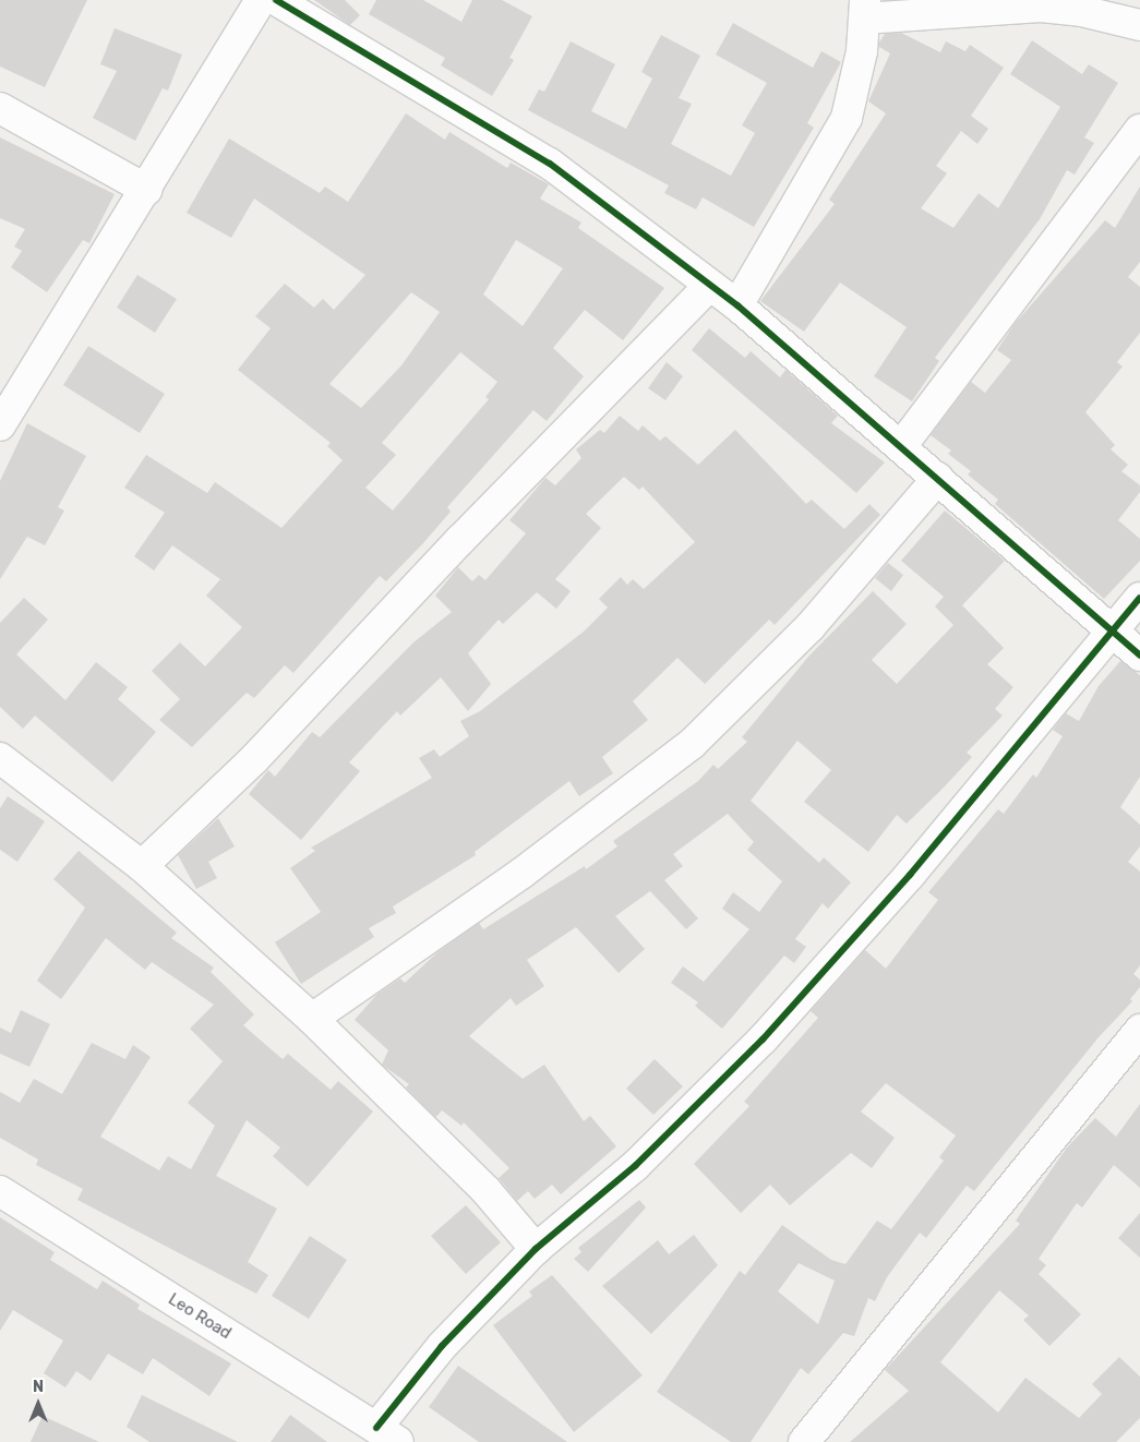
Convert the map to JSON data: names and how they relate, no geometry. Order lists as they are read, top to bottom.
{
  "streets": {
    "street": ["Leo Road"]
  },
  "north": "top"
}
